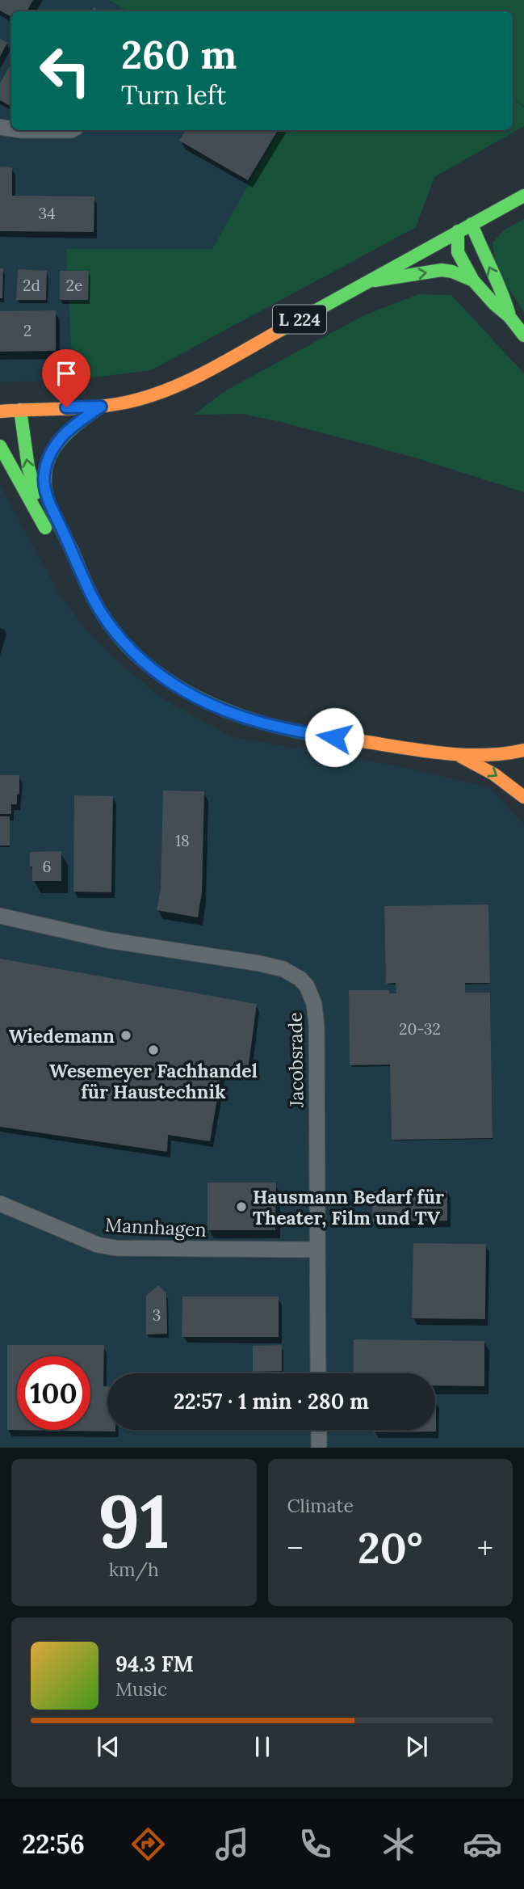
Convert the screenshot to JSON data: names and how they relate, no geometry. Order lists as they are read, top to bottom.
{
  "streets": {
    "main road": ["L 224"],
    "street": ["Jacobsrade", "Mannhagen"]
  },
  "crossings": [
    ["Jacobsrade", "Mannhagen"]
  ],
  "places": ["Wiedemann", "Wesemeyer Fachhandel für Haustechnik", "Hausmann Bedarf für Theater, Film und TV"],
  "house_numbers": [
    "34",
    "2d",
    "2e",
    "2",
    "18",
    "6",
    "20-32",
    "3"
  ],
  "page": {
    "turn": ["260 m", "Turn left"],
    "limit": "100",
    "trip": "22:57 · 1 min · 280 m",
    "tile": [
      ["91", "km/h"],
      "Climate"
    ],
    "heat": ["−", "20°", "+"],
    "song": ["94.3 FM", "Music"],
    "tabs": "22:56"
  }
}
